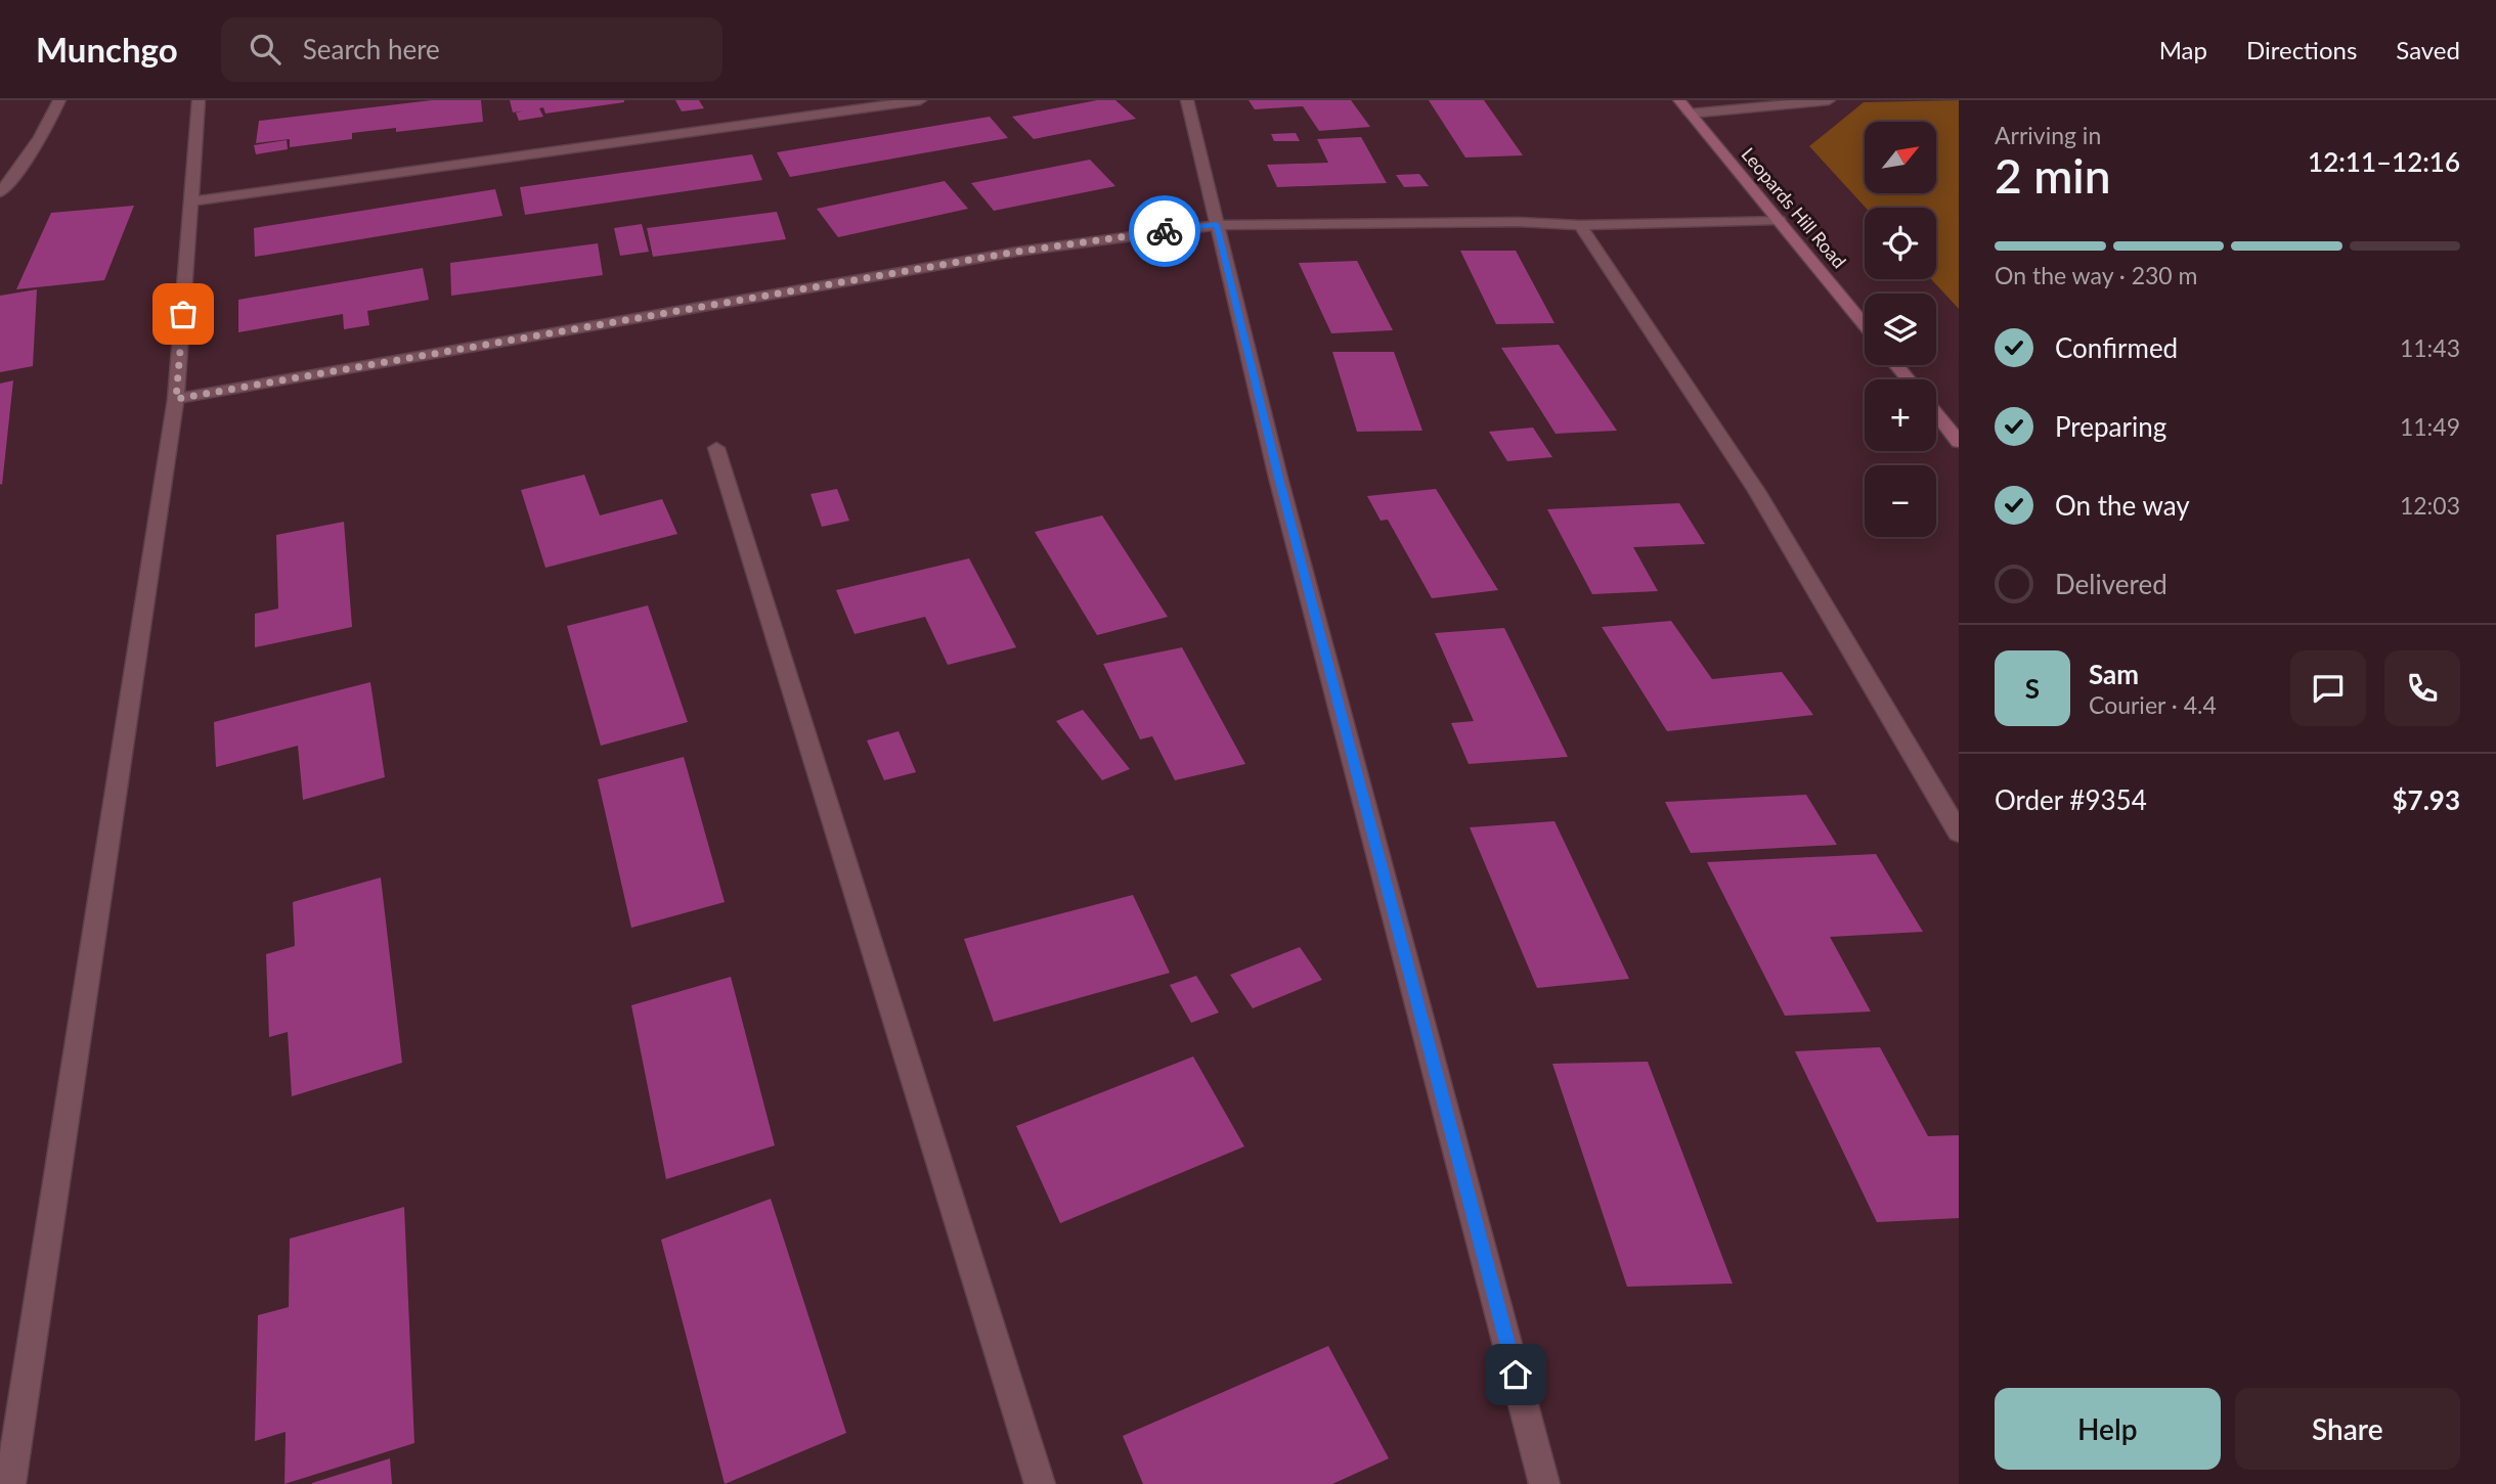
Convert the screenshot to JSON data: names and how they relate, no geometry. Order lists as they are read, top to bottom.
{
  "streets": {
    "main road": ["Leopards Hill Road"]
  },
  "north": "top right",
  "page": {
    "header": "Munchgo",
    "search": "Search here",
    "nav": ["Map", "Directions", "Saved"],
    "heading": ["2 min", "Arriving in", "12:11–12:16"],
    "panel": [
      "Sam",
      "Courier · 4.4",
      "Order #9354",
      "$7.93"
    ],
    "map_buttons": ["+", "−"],
    "bar": "On the way · 230 m",
    "list": [
      ["Confirmed", "11:43"],
      ["Preparing", "11:49"],
      ["On the way", "12:03"],
      "Delivered"
    ],
    "round": "S",
    "buttons": ["Help", "Share"]
  }
}
